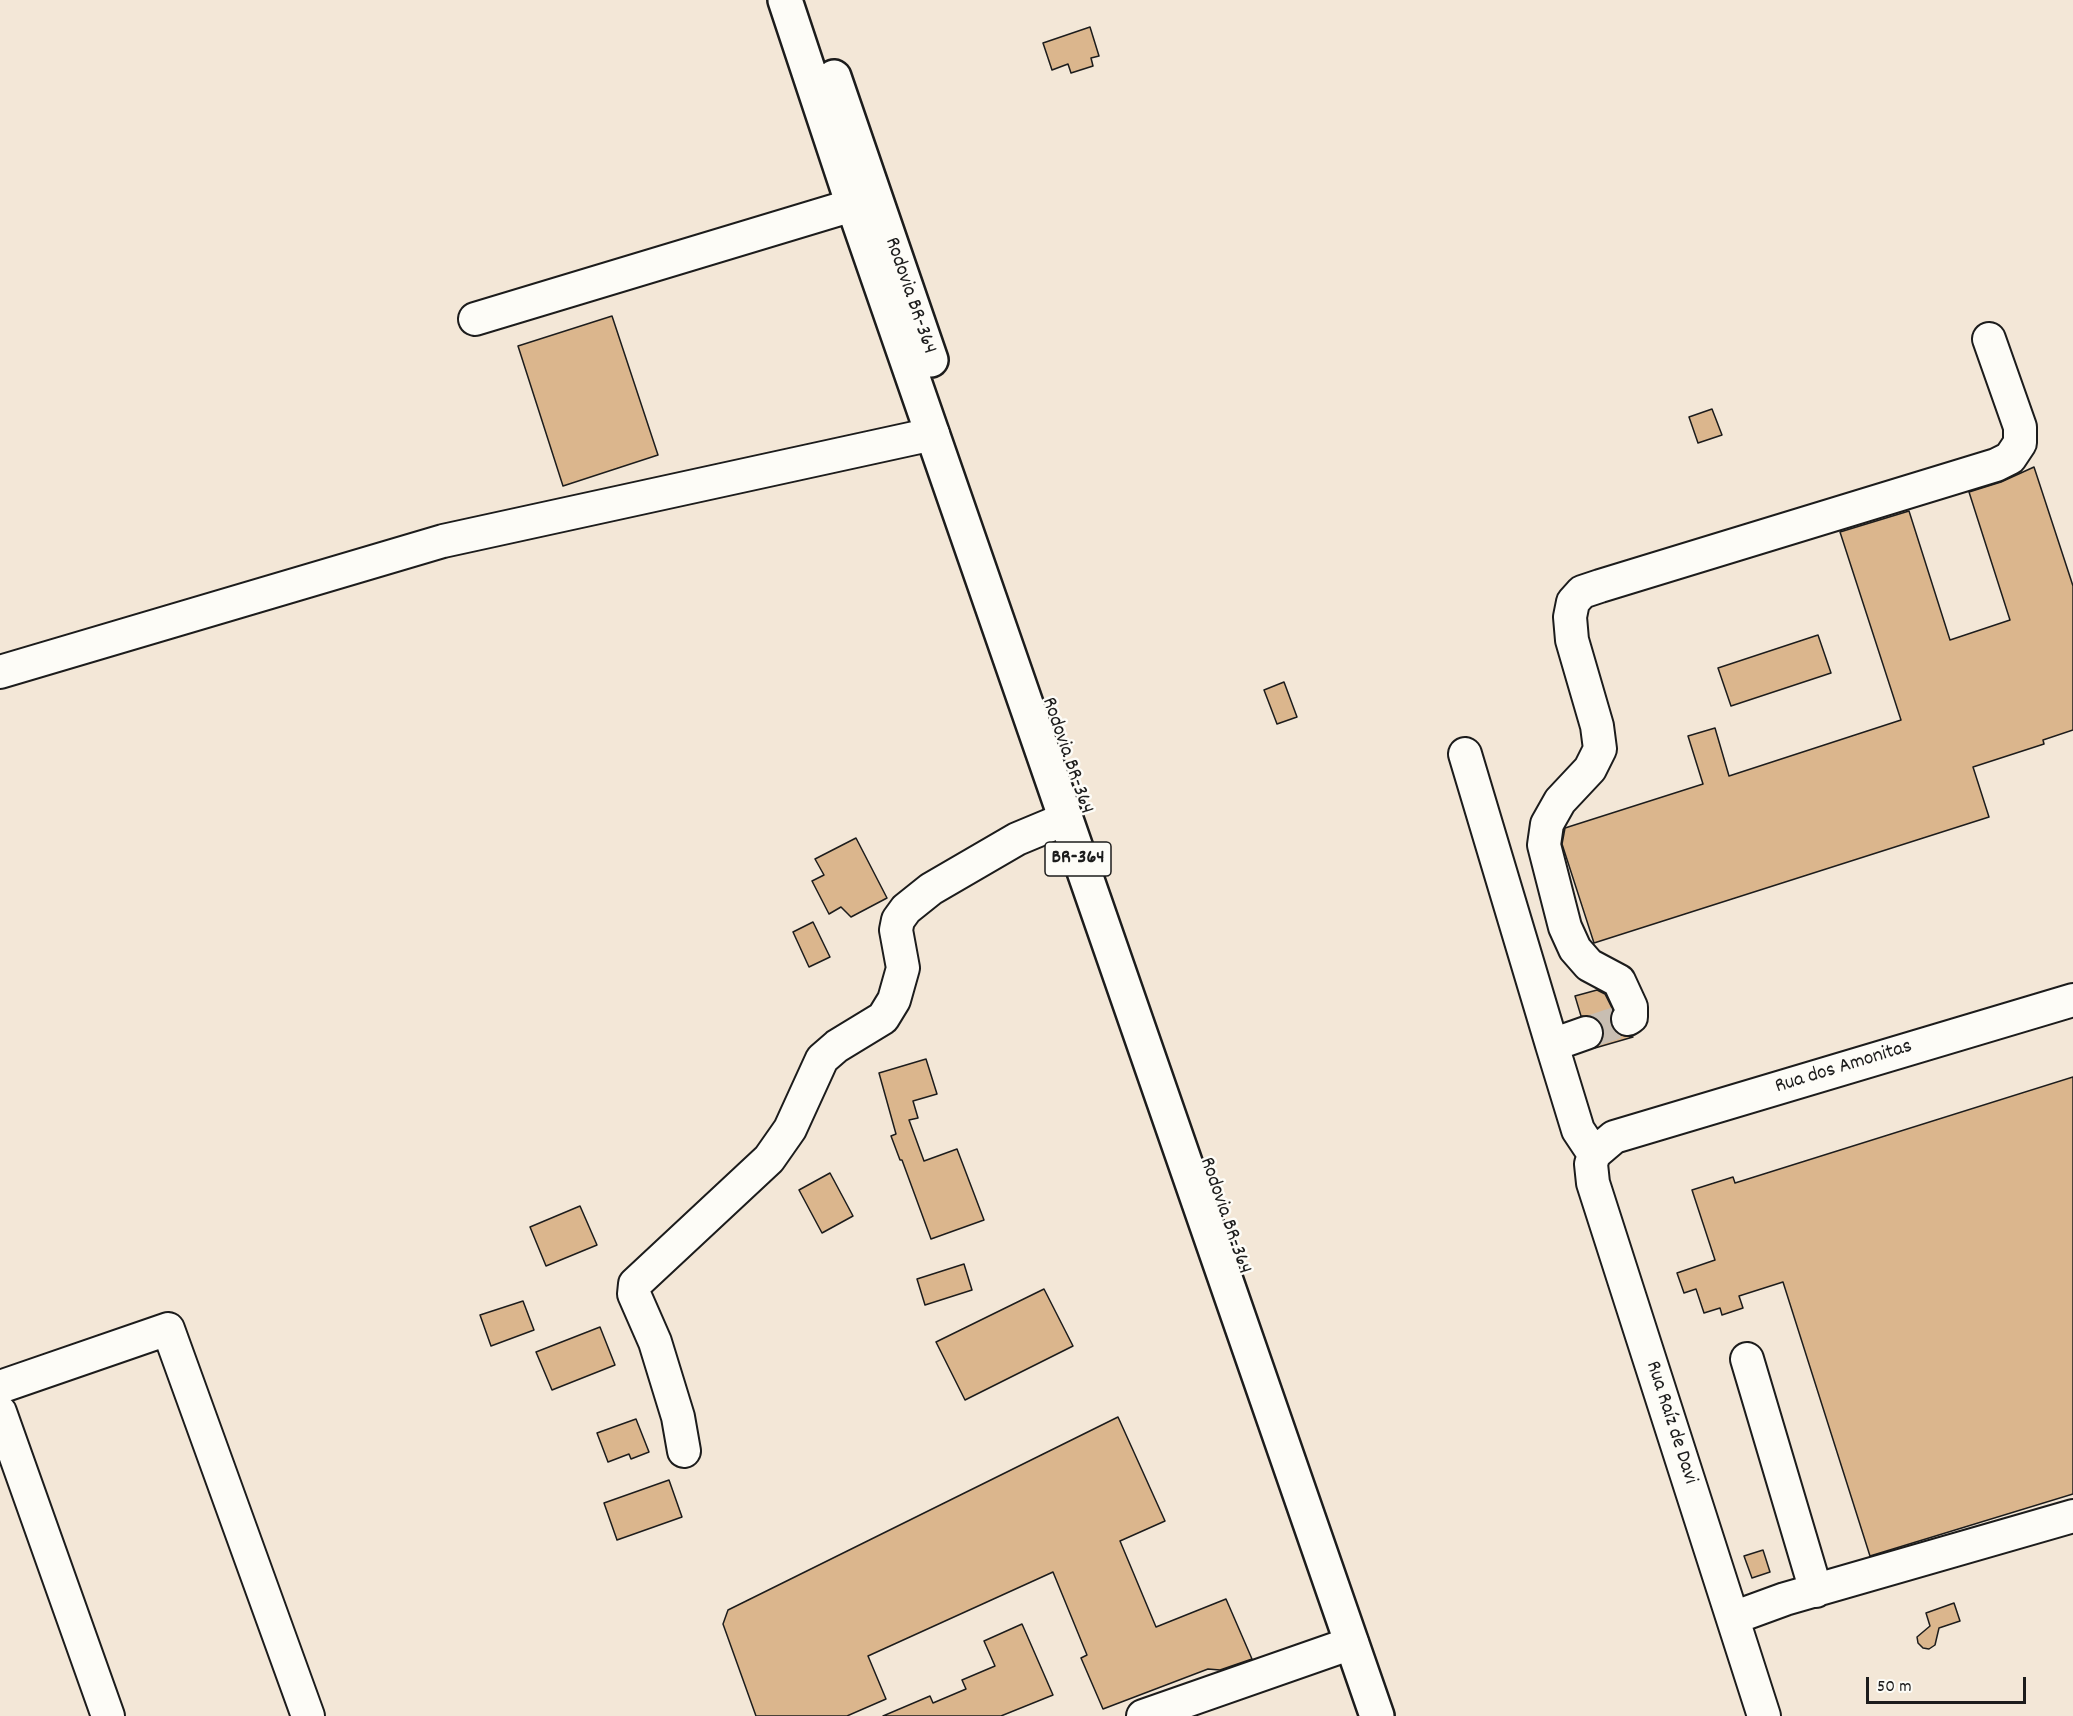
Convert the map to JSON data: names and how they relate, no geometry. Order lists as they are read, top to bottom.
{
  "streets": {
    "highway": ["Rodovia BR-364", "BR-364"],
    "street": ["Rua dos Amonitas", "Rua Raíz de Davi"]
  },
  "crossings": [
    ["Rua dos Amonitas", "Rua Raíz de Davi"]
  ],
  "scale_bar": "50 m"
}
